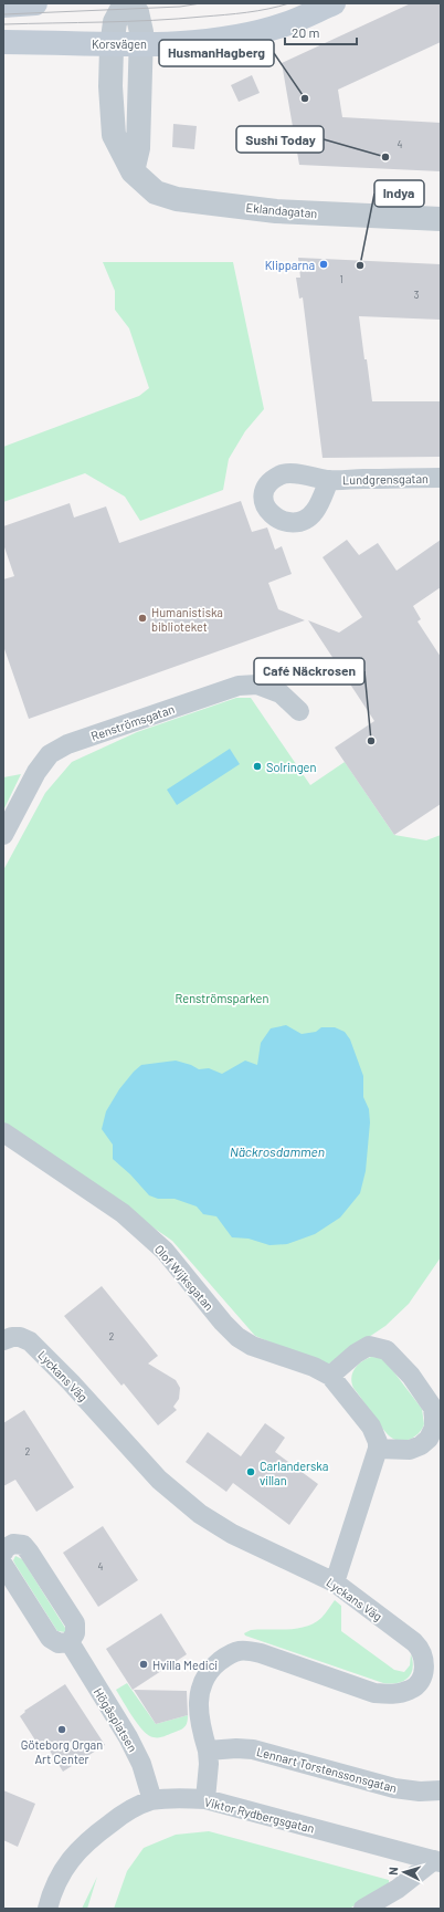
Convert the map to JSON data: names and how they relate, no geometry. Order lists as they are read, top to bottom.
{
  "streets": {
    "main road": ["Korsvägen"],
    "street": [
      "Eklandagatan",
      "Lundgrensgatan",
      "Renströmsgatan",
      "Olof Wijksgatan",
      "Lyckans Väg",
      "Högåsplatsen",
      "Lennart Torstenssonsgatan",
      "Viktor Rydbergsgatan"
    ]
  },
  "crossings": [
    ["Korsvägen", "Eklandagatan"],
    ["Lyckans Väg", "Lennart Torstenssonsgatan"],
    ["Högåsplatsen", "Viktor Rydbergsgatan"]
  ],
  "water": ["Näckrosdammen"],
  "parks": ["Renströmsparken"],
  "places": [
    "HusmanHagberg",
    "Sushi Today",
    "Klipparna",
    "Indya",
    "Humanistiska biblioteket",
    "Café Näckrosen",
    "Solringen",
    "Carlanderska villan",
    "Hvilla Medici",
    "Göteborg Organ Art Center"
  ],
  "house_numbers": [
    "4",
    "1",
    "3",
    "2",
    "2",
    "4"
  ],
  "scale_bar": "20 m",
  "north": "left"
}
